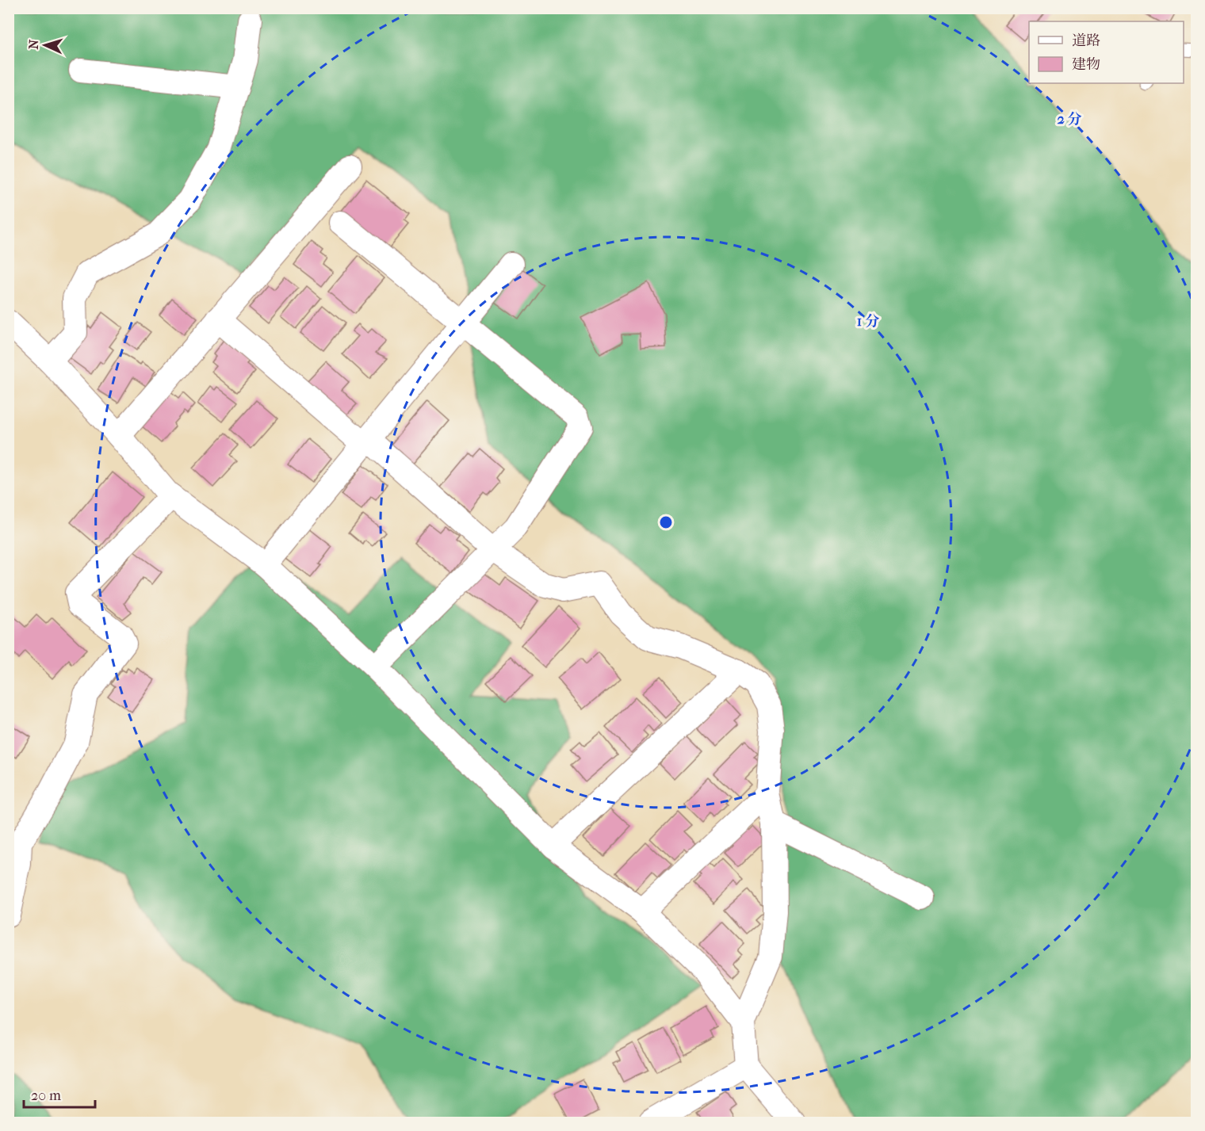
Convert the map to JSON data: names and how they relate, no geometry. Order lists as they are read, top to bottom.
{
  "legend": ["道路", "建物"],
  "scale_bar": "20 m",
  "north": "left",
  "rings": ["2 分", "1 分"]
}
